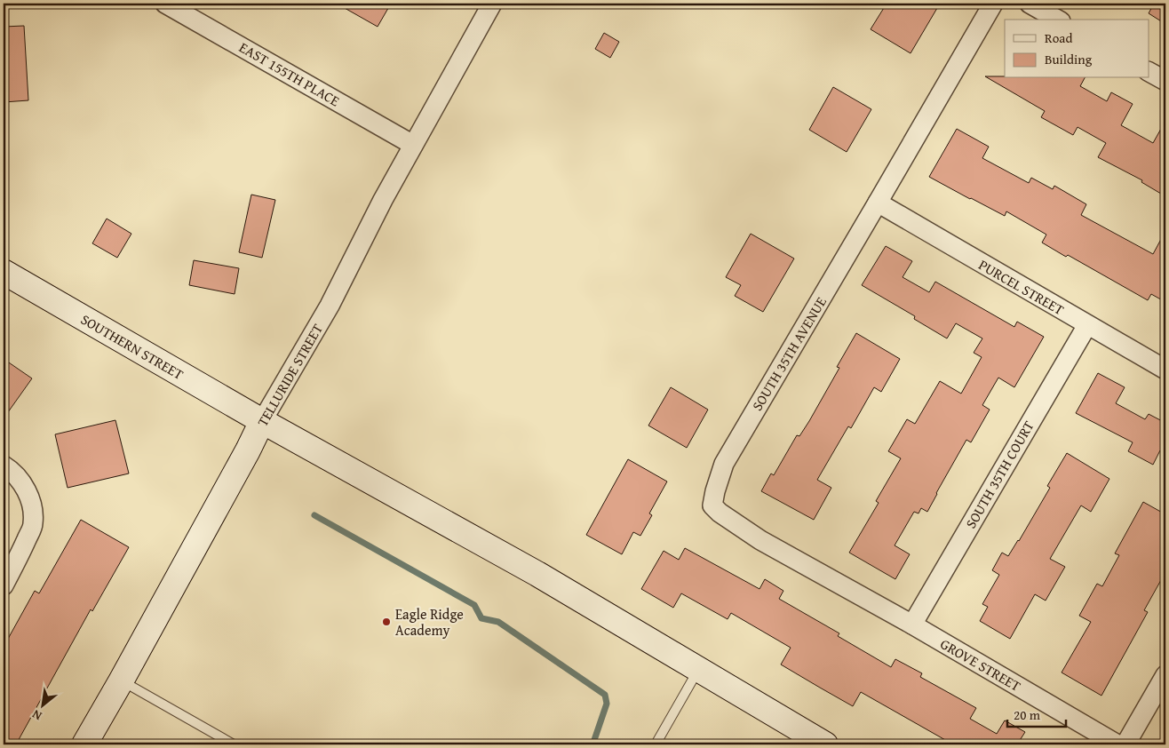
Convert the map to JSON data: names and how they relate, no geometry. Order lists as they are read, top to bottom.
{
  "streets": {
    "street": [
      "EAST 155TH PLACE",
      "PURCEL STREET",
      "SOUTHERN STREET",
      "SOUTH 35TH AVENUE",
      "TELLURIDE STREET",
      "SOUTH 35TH COURT",
      "GROVE STREET"
    ]
  },
  "crossings": [
    ["EAST 155TH PLACE", "TELLURIDE STREET"],
    ["PURCEL STREET", "SOUTH 35TH AVENUE"],
    ["PURCEL STREET", "SOUTH 35TH COURT"],
    ["SOUTHERN STREET", "TELLURIDE STREET"],
    ["SOUTH 35TH AVENUE", "SOUTH 35TH COURT"],
    ["SOUTH 35TH AVENUE", "GROVE STREET"],
    ["SOUTH 35TH COURT", "GROVE STREET"]
  ],
  "places": ["Eagle Ridge Academy"],
  "legend": ["Road", "Building"],
  "scale_bar": "20 m",
  "north": "bottom left"
}
